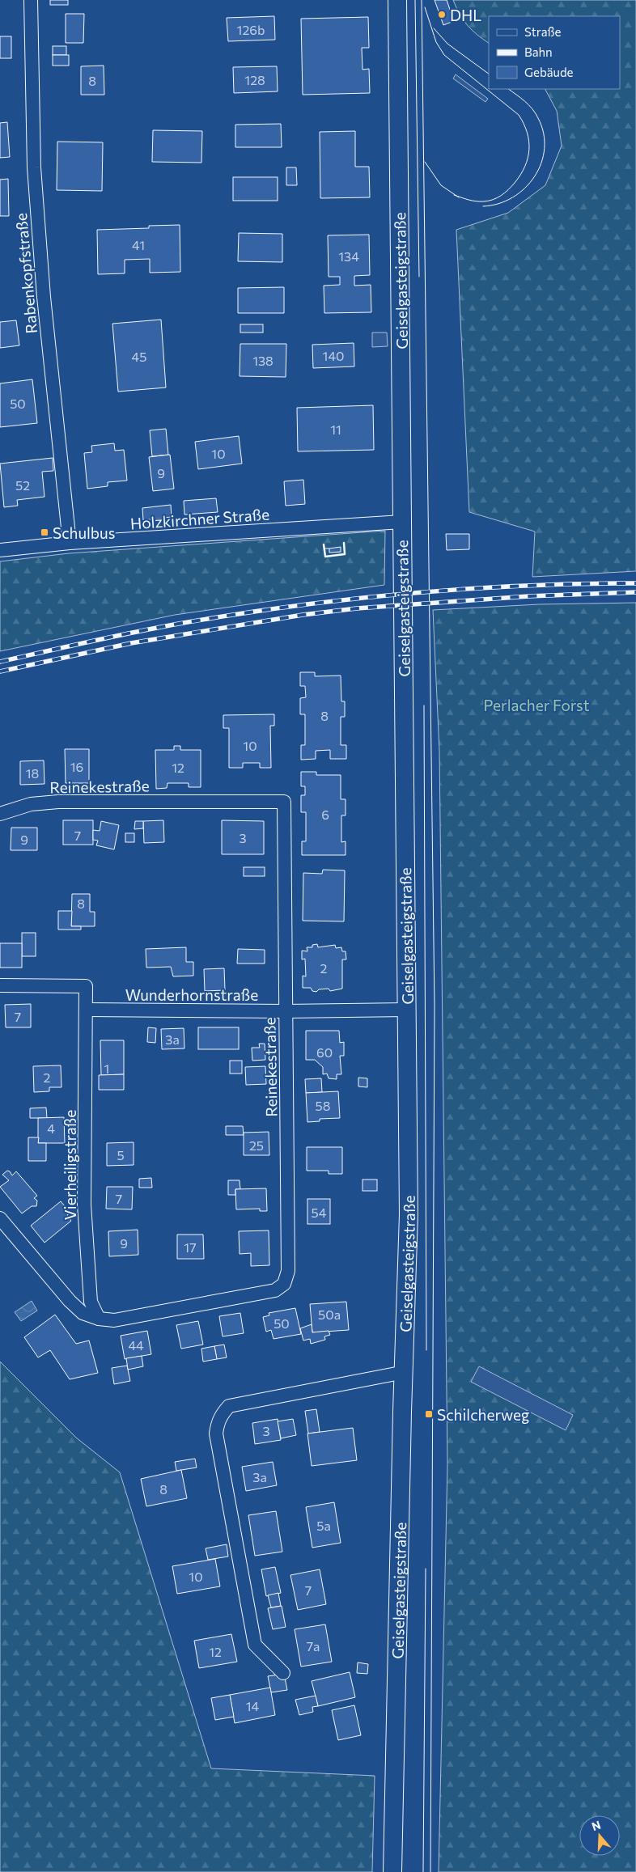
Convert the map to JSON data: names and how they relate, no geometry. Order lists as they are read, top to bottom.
{
  "streets": {
    "main road": ["Geiselgasteigstraße"],
    "street": [
      "Rabenkopfstraße",
      "Holzkirchner Straße",
      "Reinekestraße",
      "Wunderhornstraße",
      "Vierheiligstraße"
    ]
  },
  "crossings": [
    ["Rabenkopfstraße", "Holzkirchner Straße"],
    ["Geiselgasteigstraße", "Holzkirchner Straße"],
    ["Geiselgasteigstraße", "Wunderhornstraße"],
    ["Reinekestraße", "Wunderhornstraße"],
    ["Reinekestraße", "Vierheiligstraße"],
    ["Wunderhornstraße", "Vierheiligstraße"]
  ],
  "parks": ["Perlacher Forst"],
  "places": {
    "other": ["DHL"],
    "transit": ["Schulbus", "Schilcherweg"]
  },
  "house_numbers": [
    "126b",
    "128",
    "8",
    "41",
    "134",
    "140",
    "45",
    "138",
    "50",
    "11",
    "10",
    "9",
    "52",
    "8",
    "10",
    "16",
    "12",
    "18",
    "6",
    "7",
    "3",
    "9",
    "8",
    "2",
    "7",
    "3a",
    "60",
    "1",
    "2",
    "58",
    "4",
    "25",
    "5",
    "7",
    "54",
    "9",
    "17",
    "50a",
    "50",
    "44",
    "3",
    "3a",
    "8",
    "5a",
    "10",
    "7",
    "7a",
    "12",
    "14"
  ],
  "legend": ["Straße", "Bahn", "Gebäude"],
  "north": "top"
}
